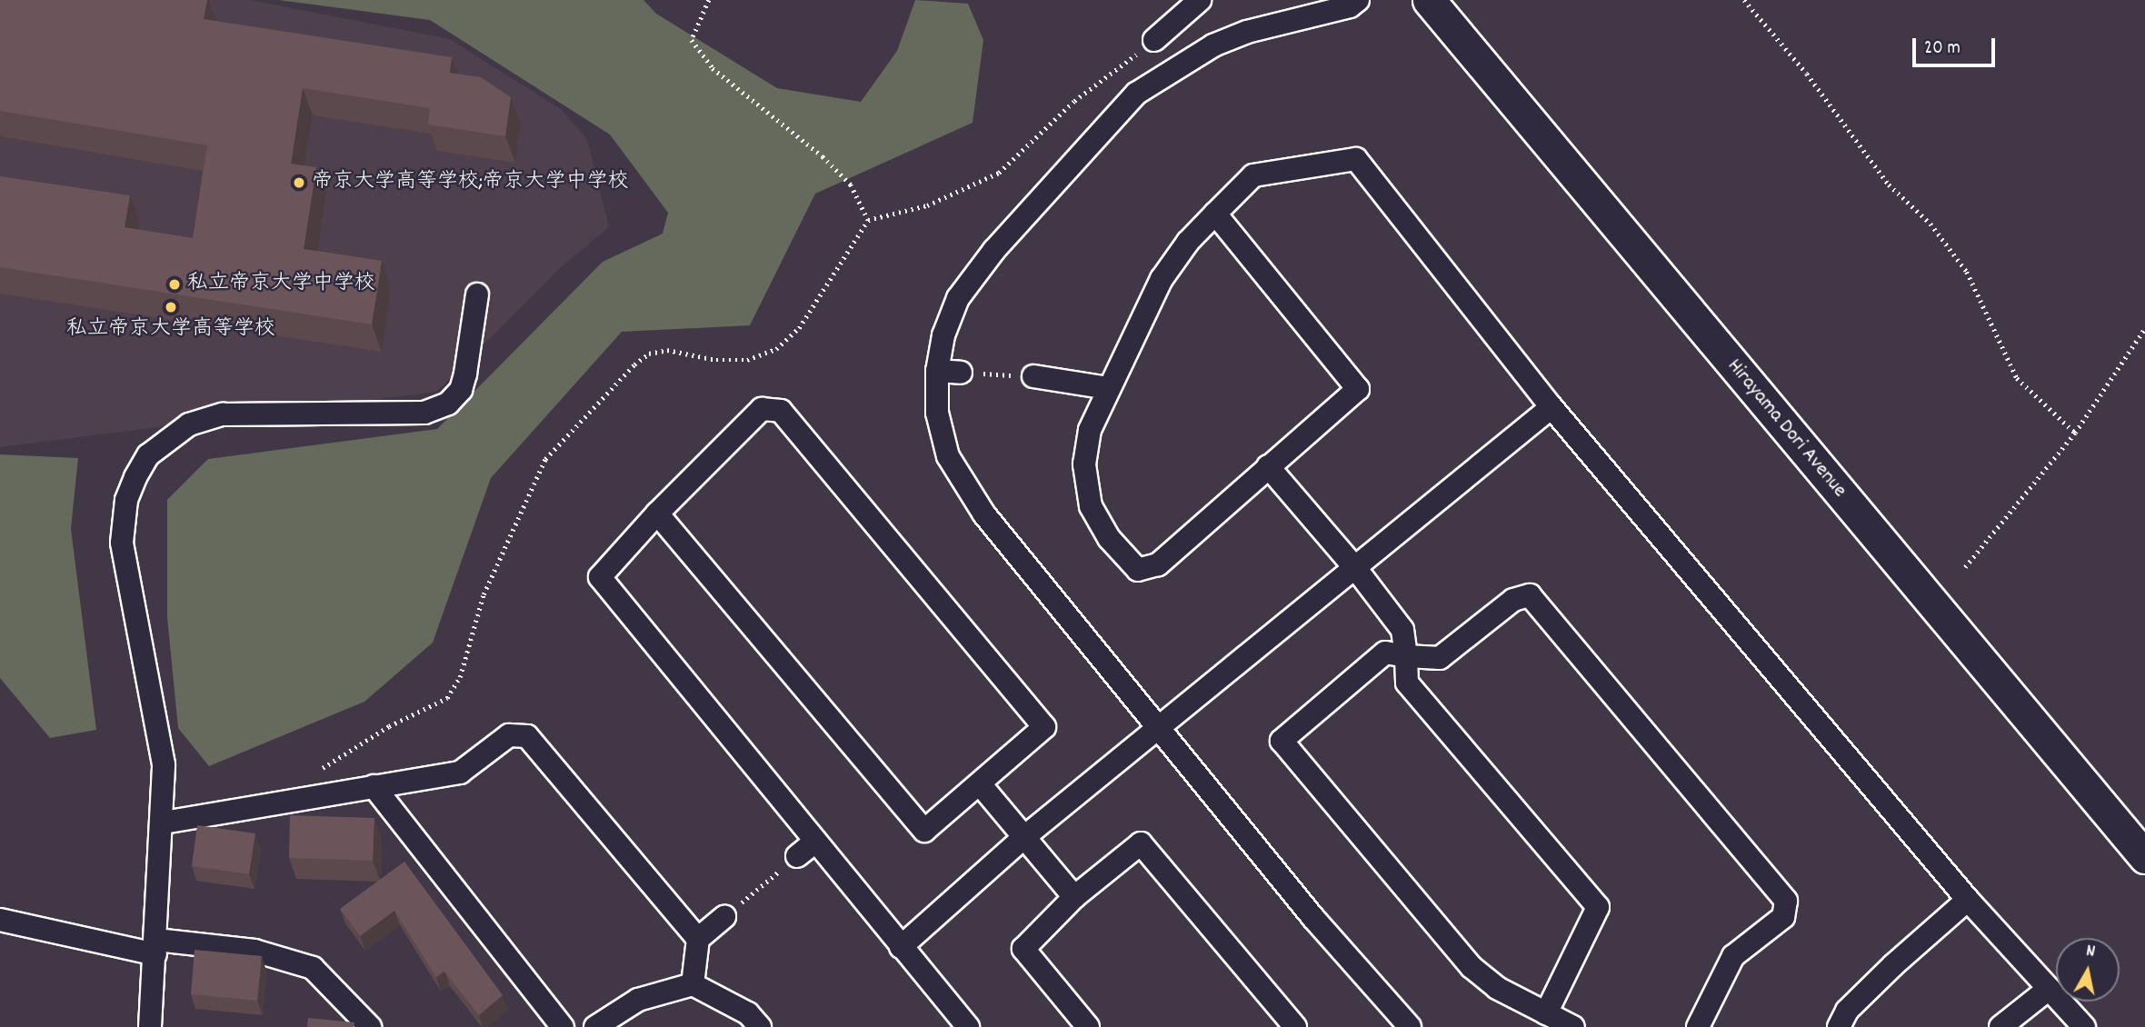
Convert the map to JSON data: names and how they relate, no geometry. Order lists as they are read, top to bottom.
{
  "streets": {
    "main road": ["Hirayama Dori Avenue"]
  },
  "places": ["帝京大学高等学校;帝京大学中学校", "私立帝京大学中学校", "私立帝京大学高等学校"],
  "scale_bar": "20 m",
  "north": "top"
}
